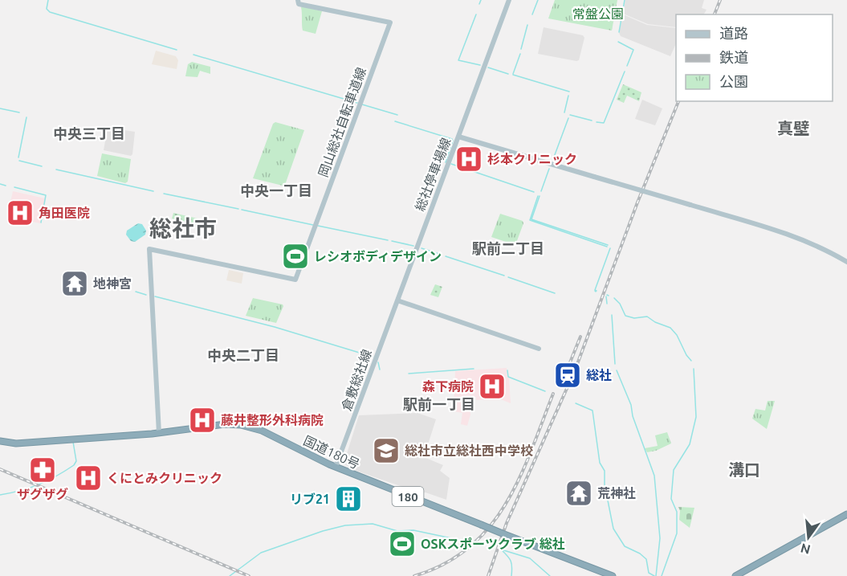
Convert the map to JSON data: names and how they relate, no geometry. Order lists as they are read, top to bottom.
{
  "streets": {
    "highway": ["国道180号", "180"],
    "main road": ["岡山総社自転車道線", "総社停車場線", "倉敷総社線"]
  },
  "crossings": [
    ["岡山総社自転車道線", "国道180号"],
    ["総社停車場線", "倉敷総社線"],
    ["倉敷総社線", "国道180号"]
  ],
  "districts": [
    "真壁",
    "中央三丁目",
    "中央一丁目",
    "総社市",
    "駅前二丁目",
    "中央二丁目",
    "駅前一丁目",
    "溝口"
  ],
  "parks": ["常盤公園"],
  "places": {
    "hospital": [
      "杉本クリニック",
      "角田医院",
      "森下病院",
      "藤井整形外科病院",
      "くにとみクリニック"
    ],
    "sports": ["レシオボディデザイン", "OSKスポーツクラブ 総社"],
    "temple": ["地神宮", "荒神社"],
    "station": ["総社"],
    "school or university": ["総社市立総社西中学校"],
    "pharmacy": ["ザグザグ"],
    "building": ["リブ21"]
  },
  "legend": ["道路", "鉄道", "公園"],
  "north": "bottom"
}
